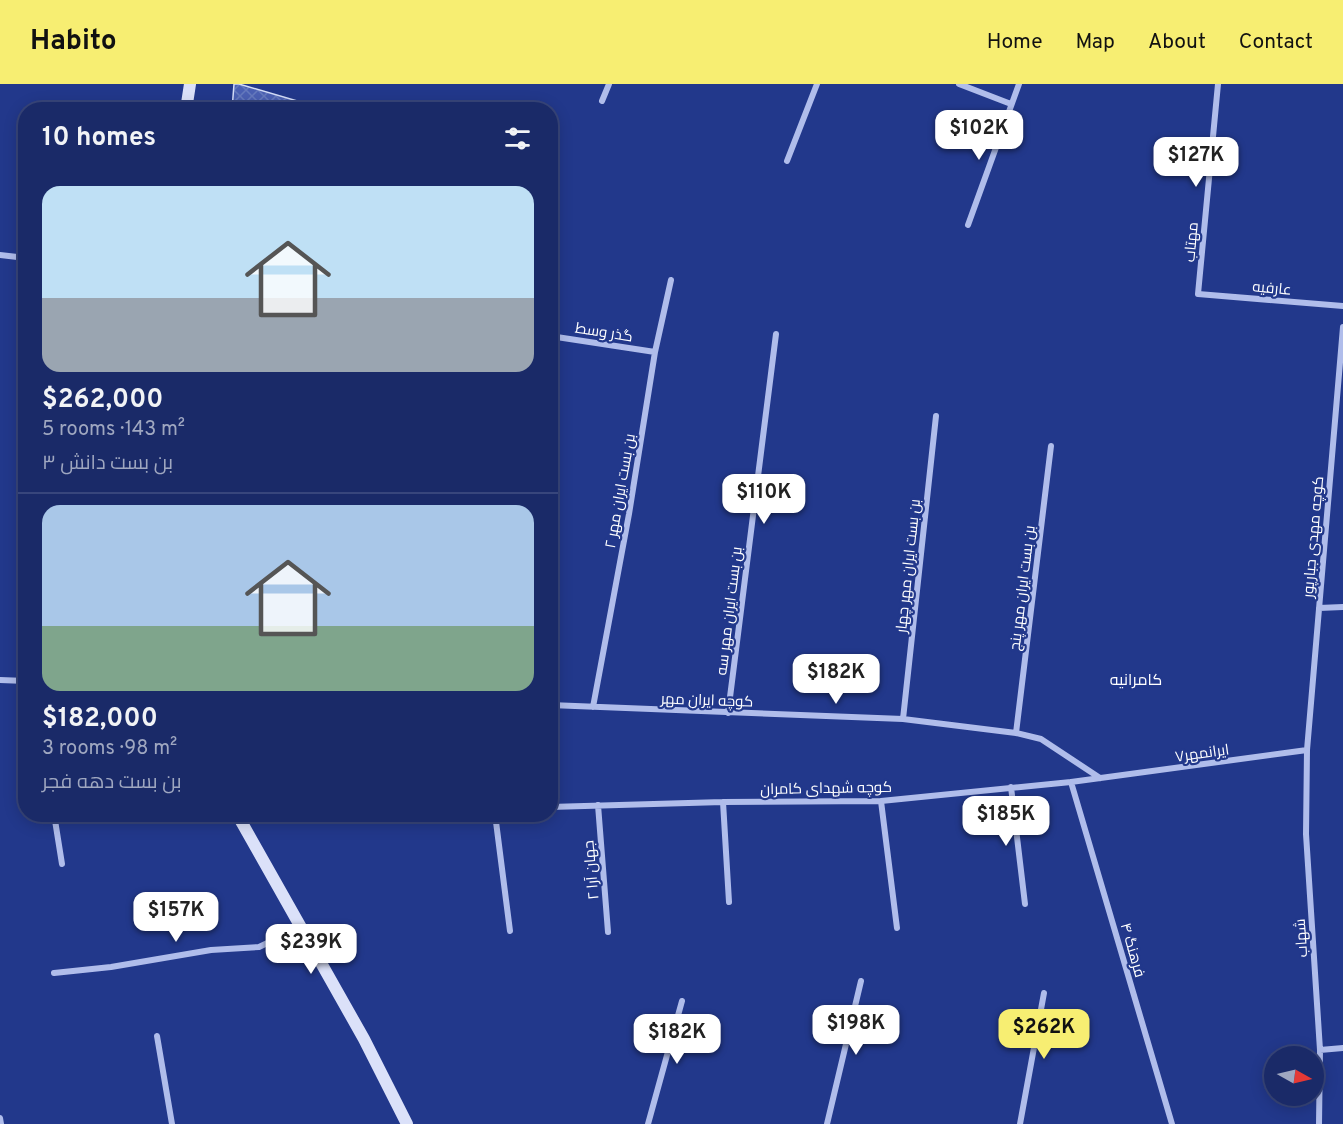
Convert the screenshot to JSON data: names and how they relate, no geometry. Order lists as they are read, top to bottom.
{
  "streets": {
    "street": [
      "مهتاب",
      "عارفیه",
      "گذر وسط",
      "۲ بن بست ایران مهر",
      "کوچه مهدی جبارپور",
      "بن بست ایران مهر چهار",
      "بن بست ایران مهر پنج",
      "بن بست ایران مهر سه",
      "کوچه ایران مهر",
      "ایرانمهر۷",
      "کوچه شهدای کامران",
      "جهان آرا ۲",
      "شهاب",
      "فرهنگ ۴"
    ]
  },
  "crossings": [
    ["مهتاب", "عارفیه"],
    ["گذر وسط", "۲ بن بست ایران مهر"],
    ["۲ بن بست ایران مهر", "کوچه ایران مهر"],
    ["کوچه مهدی جبارپور", "ایرانمهر۷"],
    ["کوچه مهدی جبارپور", "شهاب"],
    ["بن بست ایران مهر چهار", "کوچه ایران مهر"],
    ["بن بست ایران مهر پنج", "کوچه ایران مهر"],
    ["بن بست ایران مهر سه", "کوچه ایران مهر"],
    ["کوچه ایران مهر", "ایرانمهر۷"],
    ["کوچه ایران مهر", "کوچه شهدای کامران"],
    ["ایرانمهر۷", "کوچه شهدای کامران"],
    ["ایرانمهر۷", "شهاب"],
    ["کوچه شهدای کامران", "جهان آرا ۲"],
    ["کوچه شهدای کامران", "فرهنگ ۴"]
  ],
  "districts": ["کامرانیه"],
  "north": "right",
  "page": {
    "header": "Habito",
    "nav": [
      "Home",
      "Map",
      "About",
      "Contact"
    ],
    "heading": "10 homes",
    "price": [
      "$102K",
      "$127K",
      "$110K",
      "$182K",
      "$185K",
      "$157K",
      "$239K",
      "$198K",
      "$262K",
      "$182K"
    ],
    "list": [
      {
        "name": "$262,000",
        "note": "5 rooms · 143 m² · بن بست دانش ۳"
      },
      {
        "name": "$182,000",
        "note": "3 rooms · 98 m² · بن بست دهه فجر"
      }
    ]
  }
}
